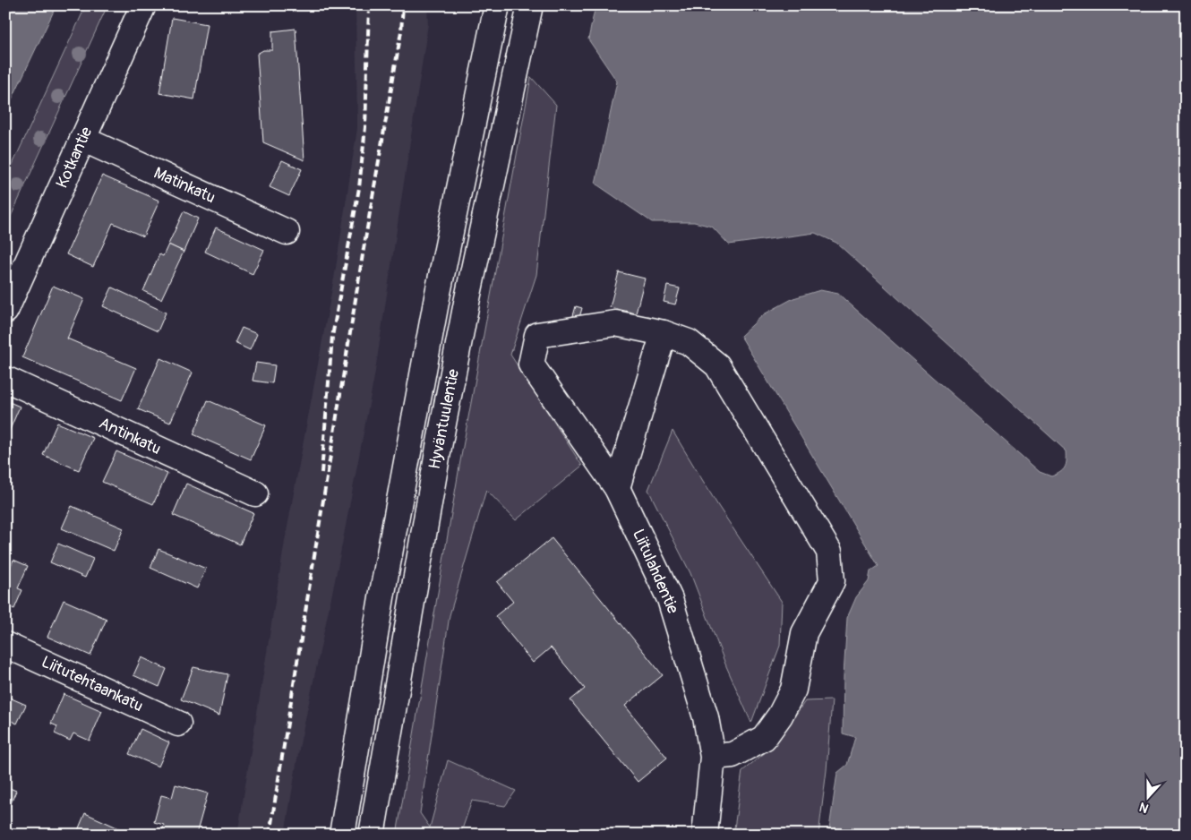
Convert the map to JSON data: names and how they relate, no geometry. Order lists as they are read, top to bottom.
{
  "streets": {
    "main road": [
      "Kotkantie",
      "Matinkatu",
      "Hyväntuulentie",
      "Antinkatu",
      "Liitulahdentie",
      "Liitutehtaankatu"
    ]
  },
  "crossings": [
    ["Kotkantie", "Matinkatu"]
  ],
  "north": "bottom"
}
